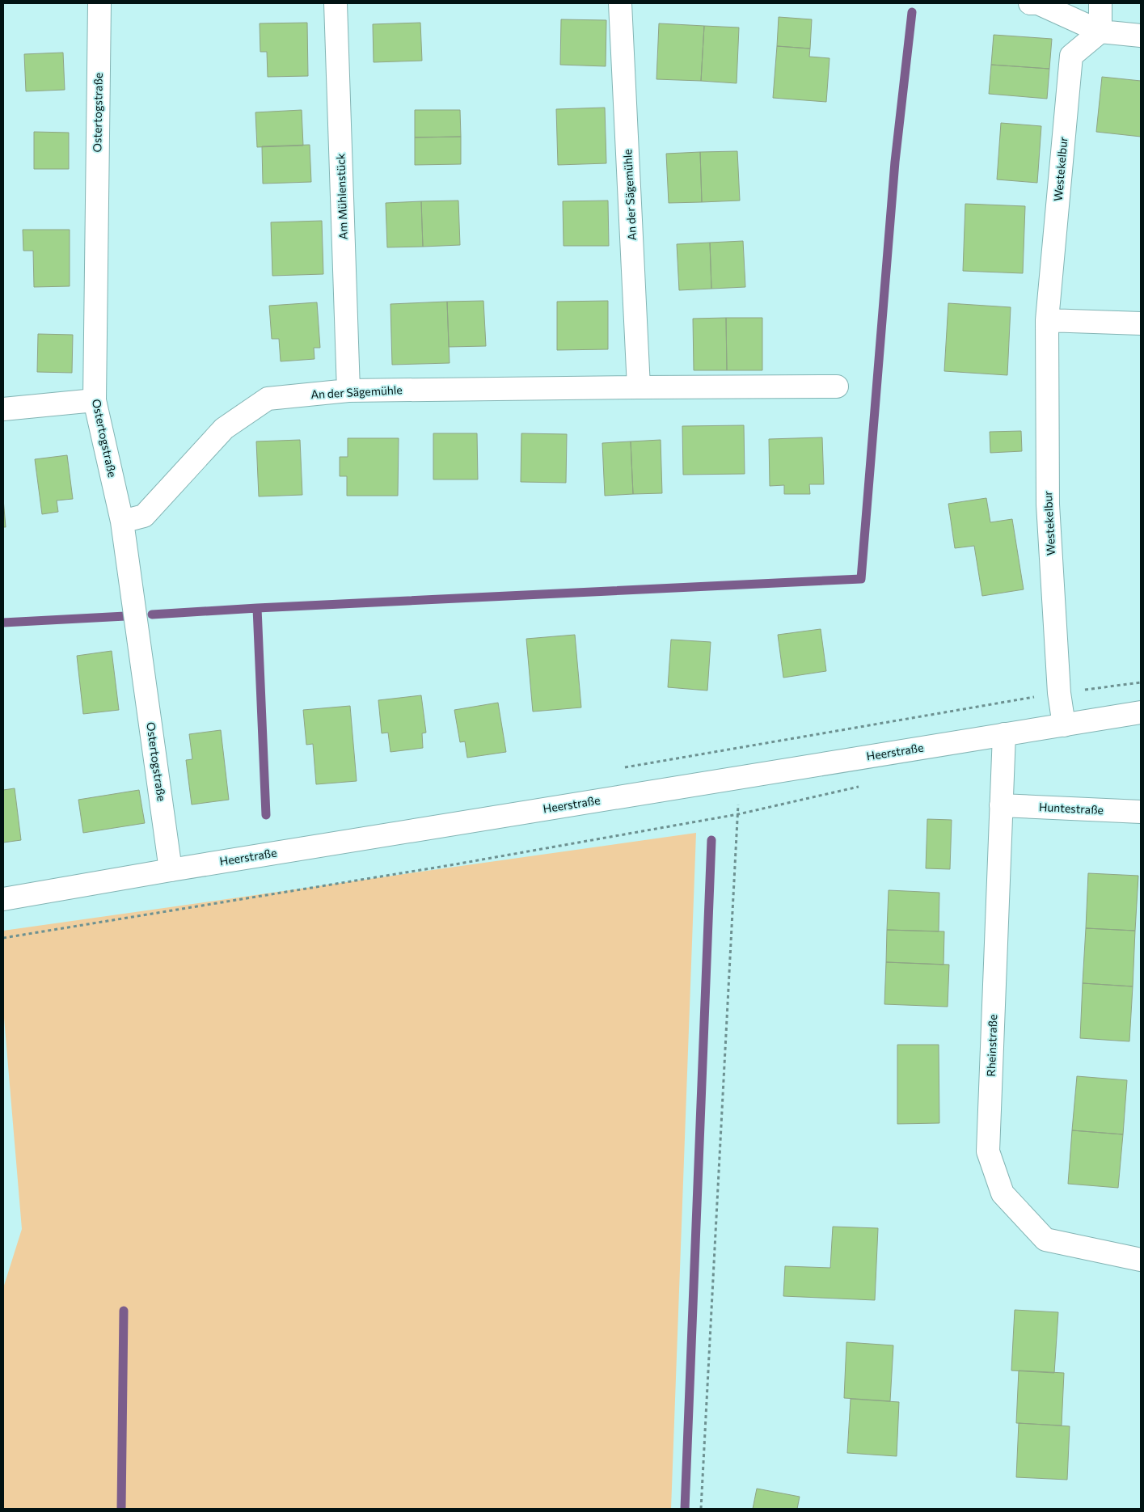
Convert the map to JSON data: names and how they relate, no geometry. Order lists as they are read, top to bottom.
{
  "streets": {
    "street": [
      "Ostertogstraße",
      "Westekelbur",
      "An der Sägemühle",
      "Am Mühlenstück",
      "Heerstraße",
      "Huntestraße",
      "Rheinstraße"
    ]
  },
  "crossings": [
    ["Ostertogstraße", "An der Sägemühle"],
    ["Ostertogstraße", "Heerstraße"],
    ["Westekelbur", "Heerstraße"],
    ["An der Sägemühle", "Am Mühlenstück"],
    ["Heerstraße", "Rheinstraße"],
    ["Huntestraße", "Rheinstraße"]
  ]
}
